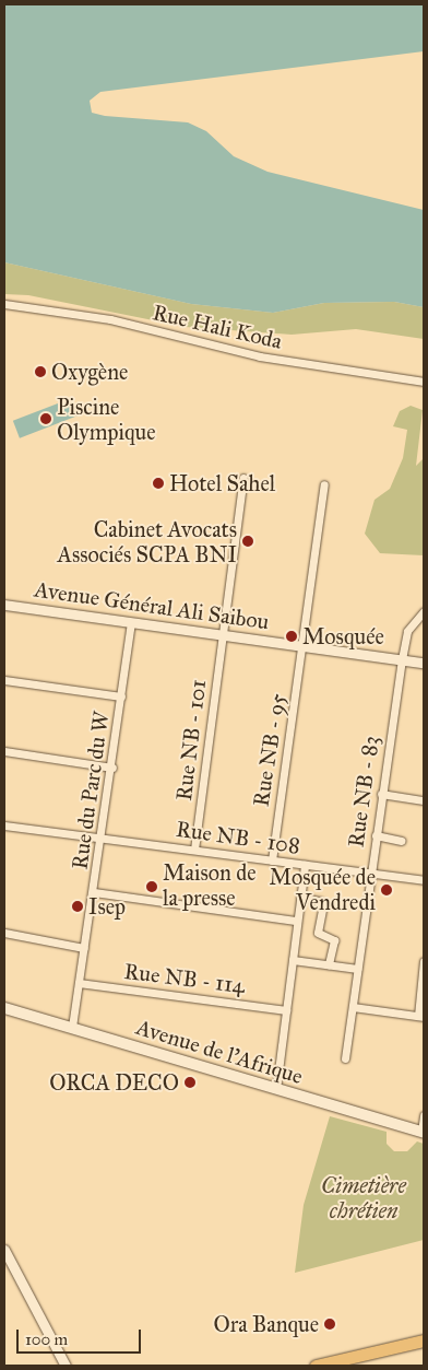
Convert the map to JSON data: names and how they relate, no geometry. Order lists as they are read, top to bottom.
{
  "streets": {
    "main road": ["Avenue de l'Afrique"],
    "street": [
      "Rue Hali Koda",
      "Avenue Général Ali Saibou",
      "Rue NB - 101",
      "Rue NB - 95",
      "Rue du Parc du W",
      "Rue NB - 83",
      "Rue NB - 108",
      "Rue NB - 114"
    ]
  },
  "crossings": [
    ["Avenue Général Ali Saibou", "Rue NB - 101"],
    ["Avenue Général Ali Saibou", "Rue NB - 95"],
    ["Avenue Général Ali Saibou", "Rue du Parc du W"],
    ["Avenue Général Ali Saibou", "Rue NB - 83"],
    ["Rue NB - 101", "Rue NB - 108"],
    ["Rue NB - 95", "Rue NB - 108"],
    ["Rue du Parc du W", "Rue NB - 108"],
    ["Rue du Parc du W", "Rue NB - 114"],
    ["Rue du Parc du W", "Avenue de l'Afrique"],
    ["Rue NB - 83", "Rue NB - 108"]
  ],
  "parks": ["Cimetière chrétien"],
  "places": [
    "Oxygène",
    "Piscine Olympique",
    "Hotel Sahel",
    "Cabinet Avocats Associés SCPA BNI",
    "Mosquée",
    "Maison de la presse",
    "Mosquée de Vendredi",
    "Isep",
    "ORCA DECO",
    "Ora Banque"
  ],
  "scale_bar": "100 m"
}
